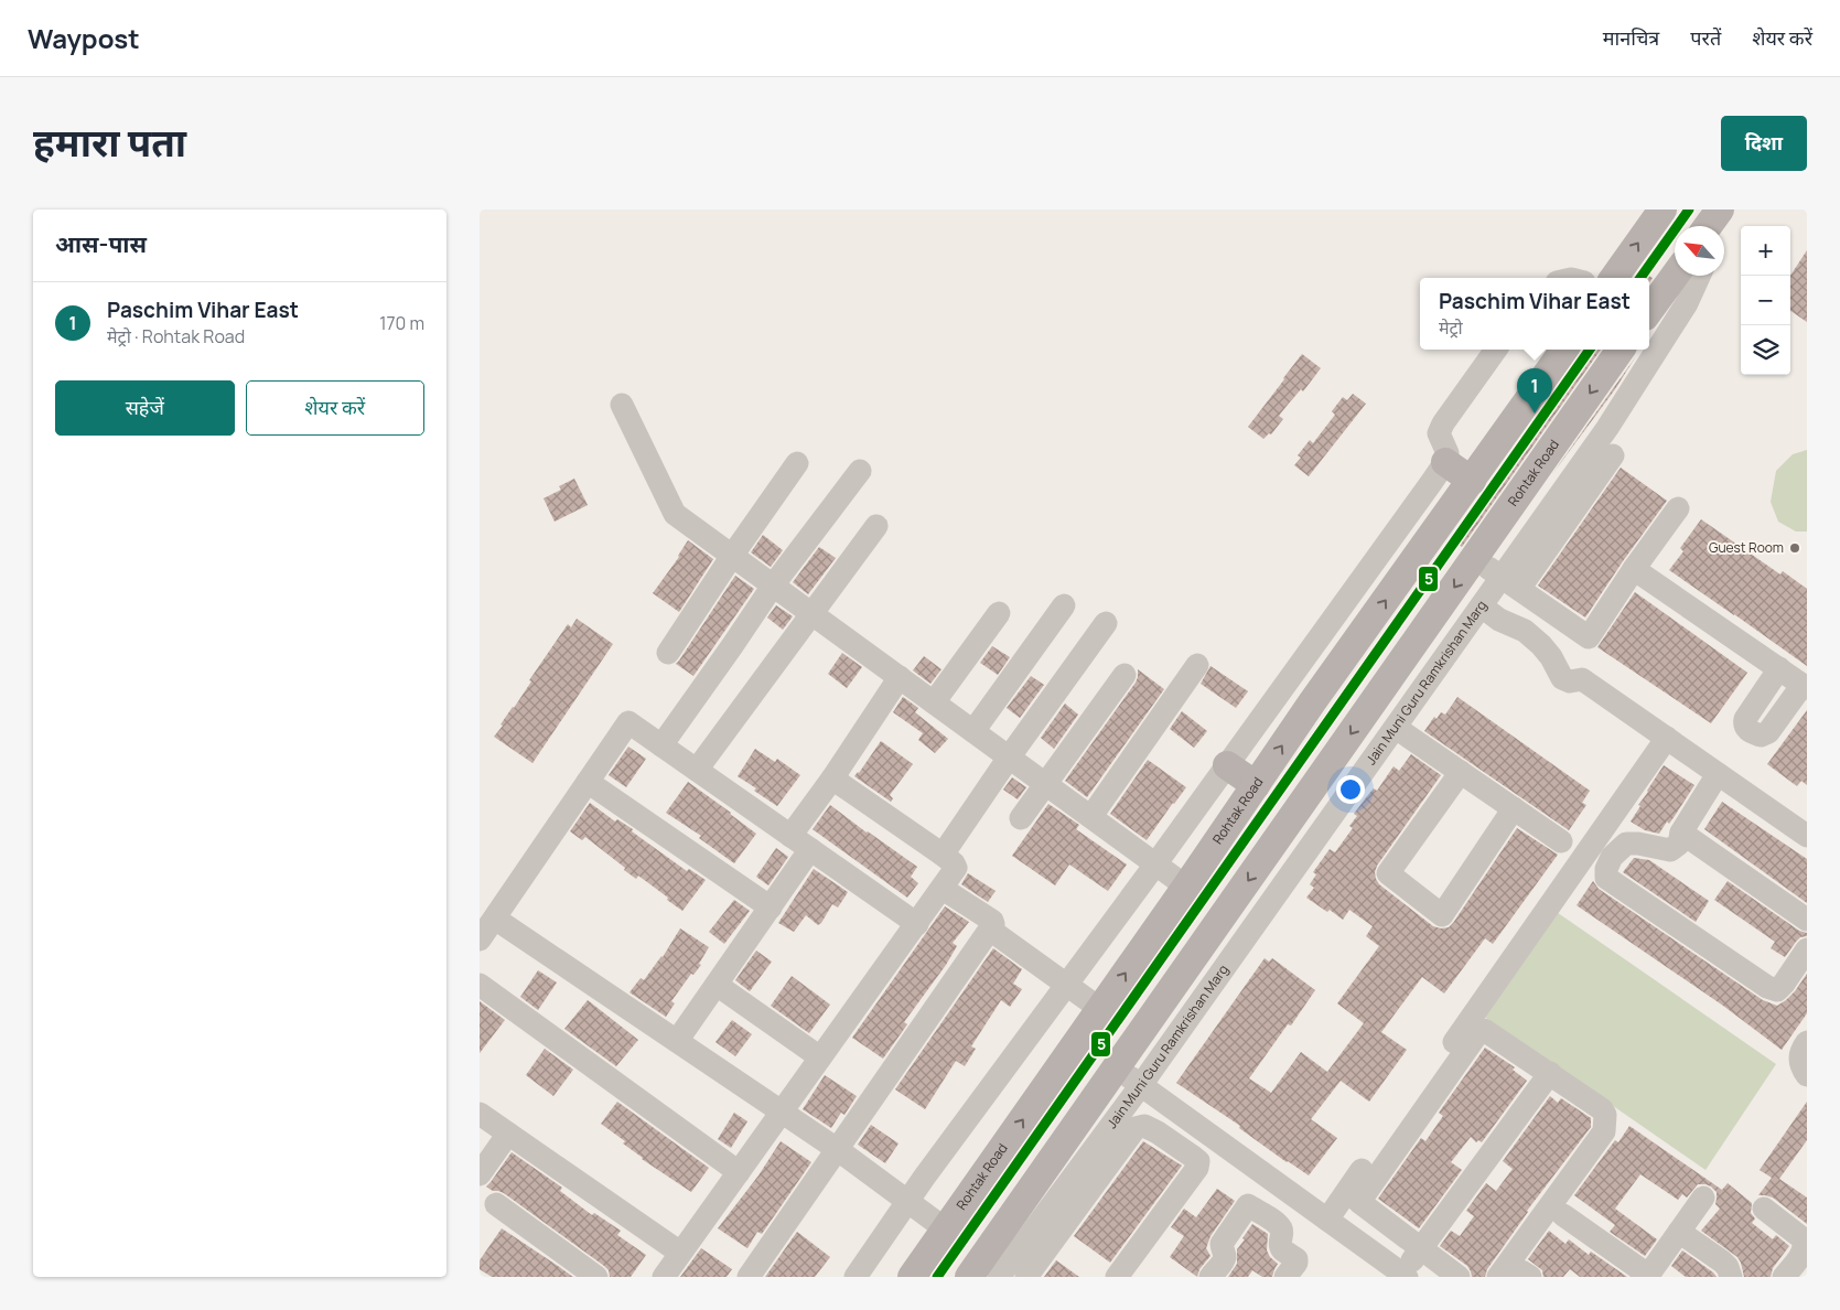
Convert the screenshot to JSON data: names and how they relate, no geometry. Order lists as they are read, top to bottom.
{
  "streets": {
    "main road": ["Rohtak Road"],
    "street": ["Jain Muni Guru Ramkrishan Marg"]
  },
  "places": ["Guest Room"],
  "lines": ["transit line 5"],
  "north": "top left",
  "page": {
    "header": "Waypost",
    "nav": ["मानचित्र", "परतें", "शेयर करें"],
    "title": "हमारा पता",
    "buttons": [
      "दिशा",
      ["सहेजें", "शेयर करें"]
    ],
    "heading": "आस-पास",
    "map_buttons": ["+", "−"],
    "popup": ["Paschim Vihar East", "मेट्रो"],
    "list": [
      {
        "mark": "1",
        "name": "Paschim Vihar East",
        "note": "मेट्रो · Rohtak Road",
        "value": "170 m"
      }
    ],
    "pins": "1"
  }
}
